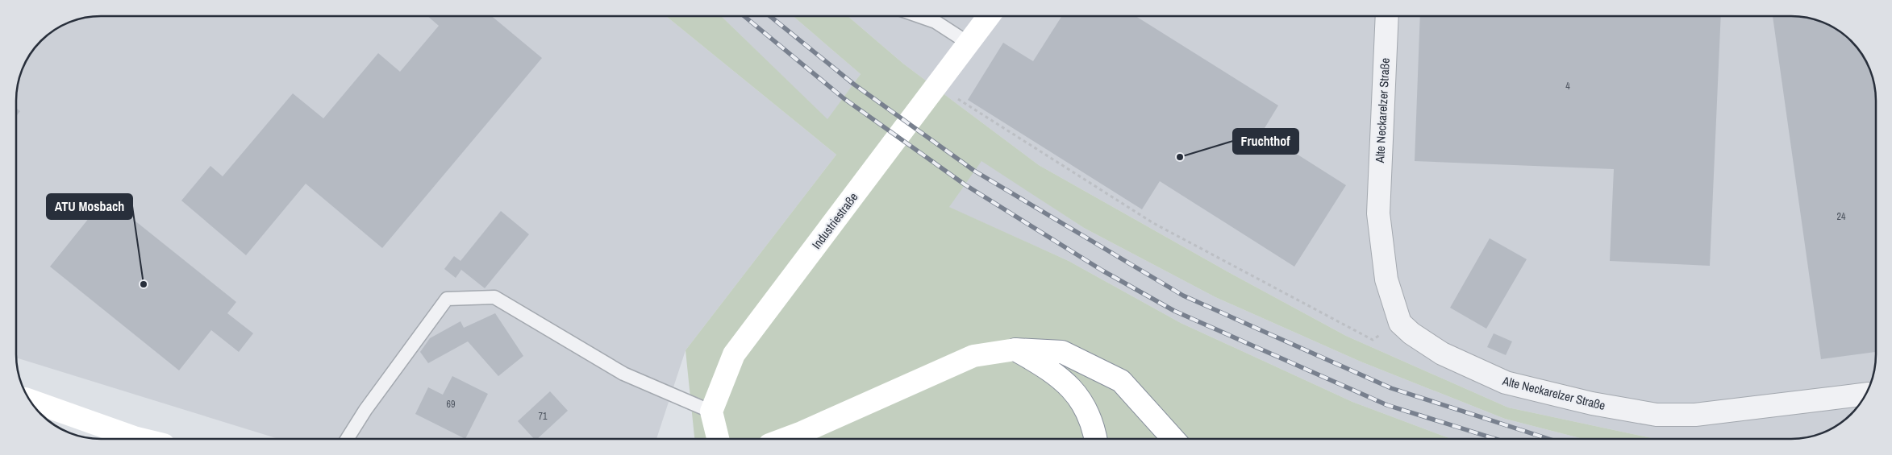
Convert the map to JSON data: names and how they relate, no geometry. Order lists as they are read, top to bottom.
{
  "streets": {
    "main road": ["Industriestraße"],
    "street": ["Alte Neckarelzer Straße"]
  },
  "places": ["Fruchthof", "ATU Mosbach"],
  "house_numbers": [
    "4",
    "24",
    "69",
    "71"
  ]
}
